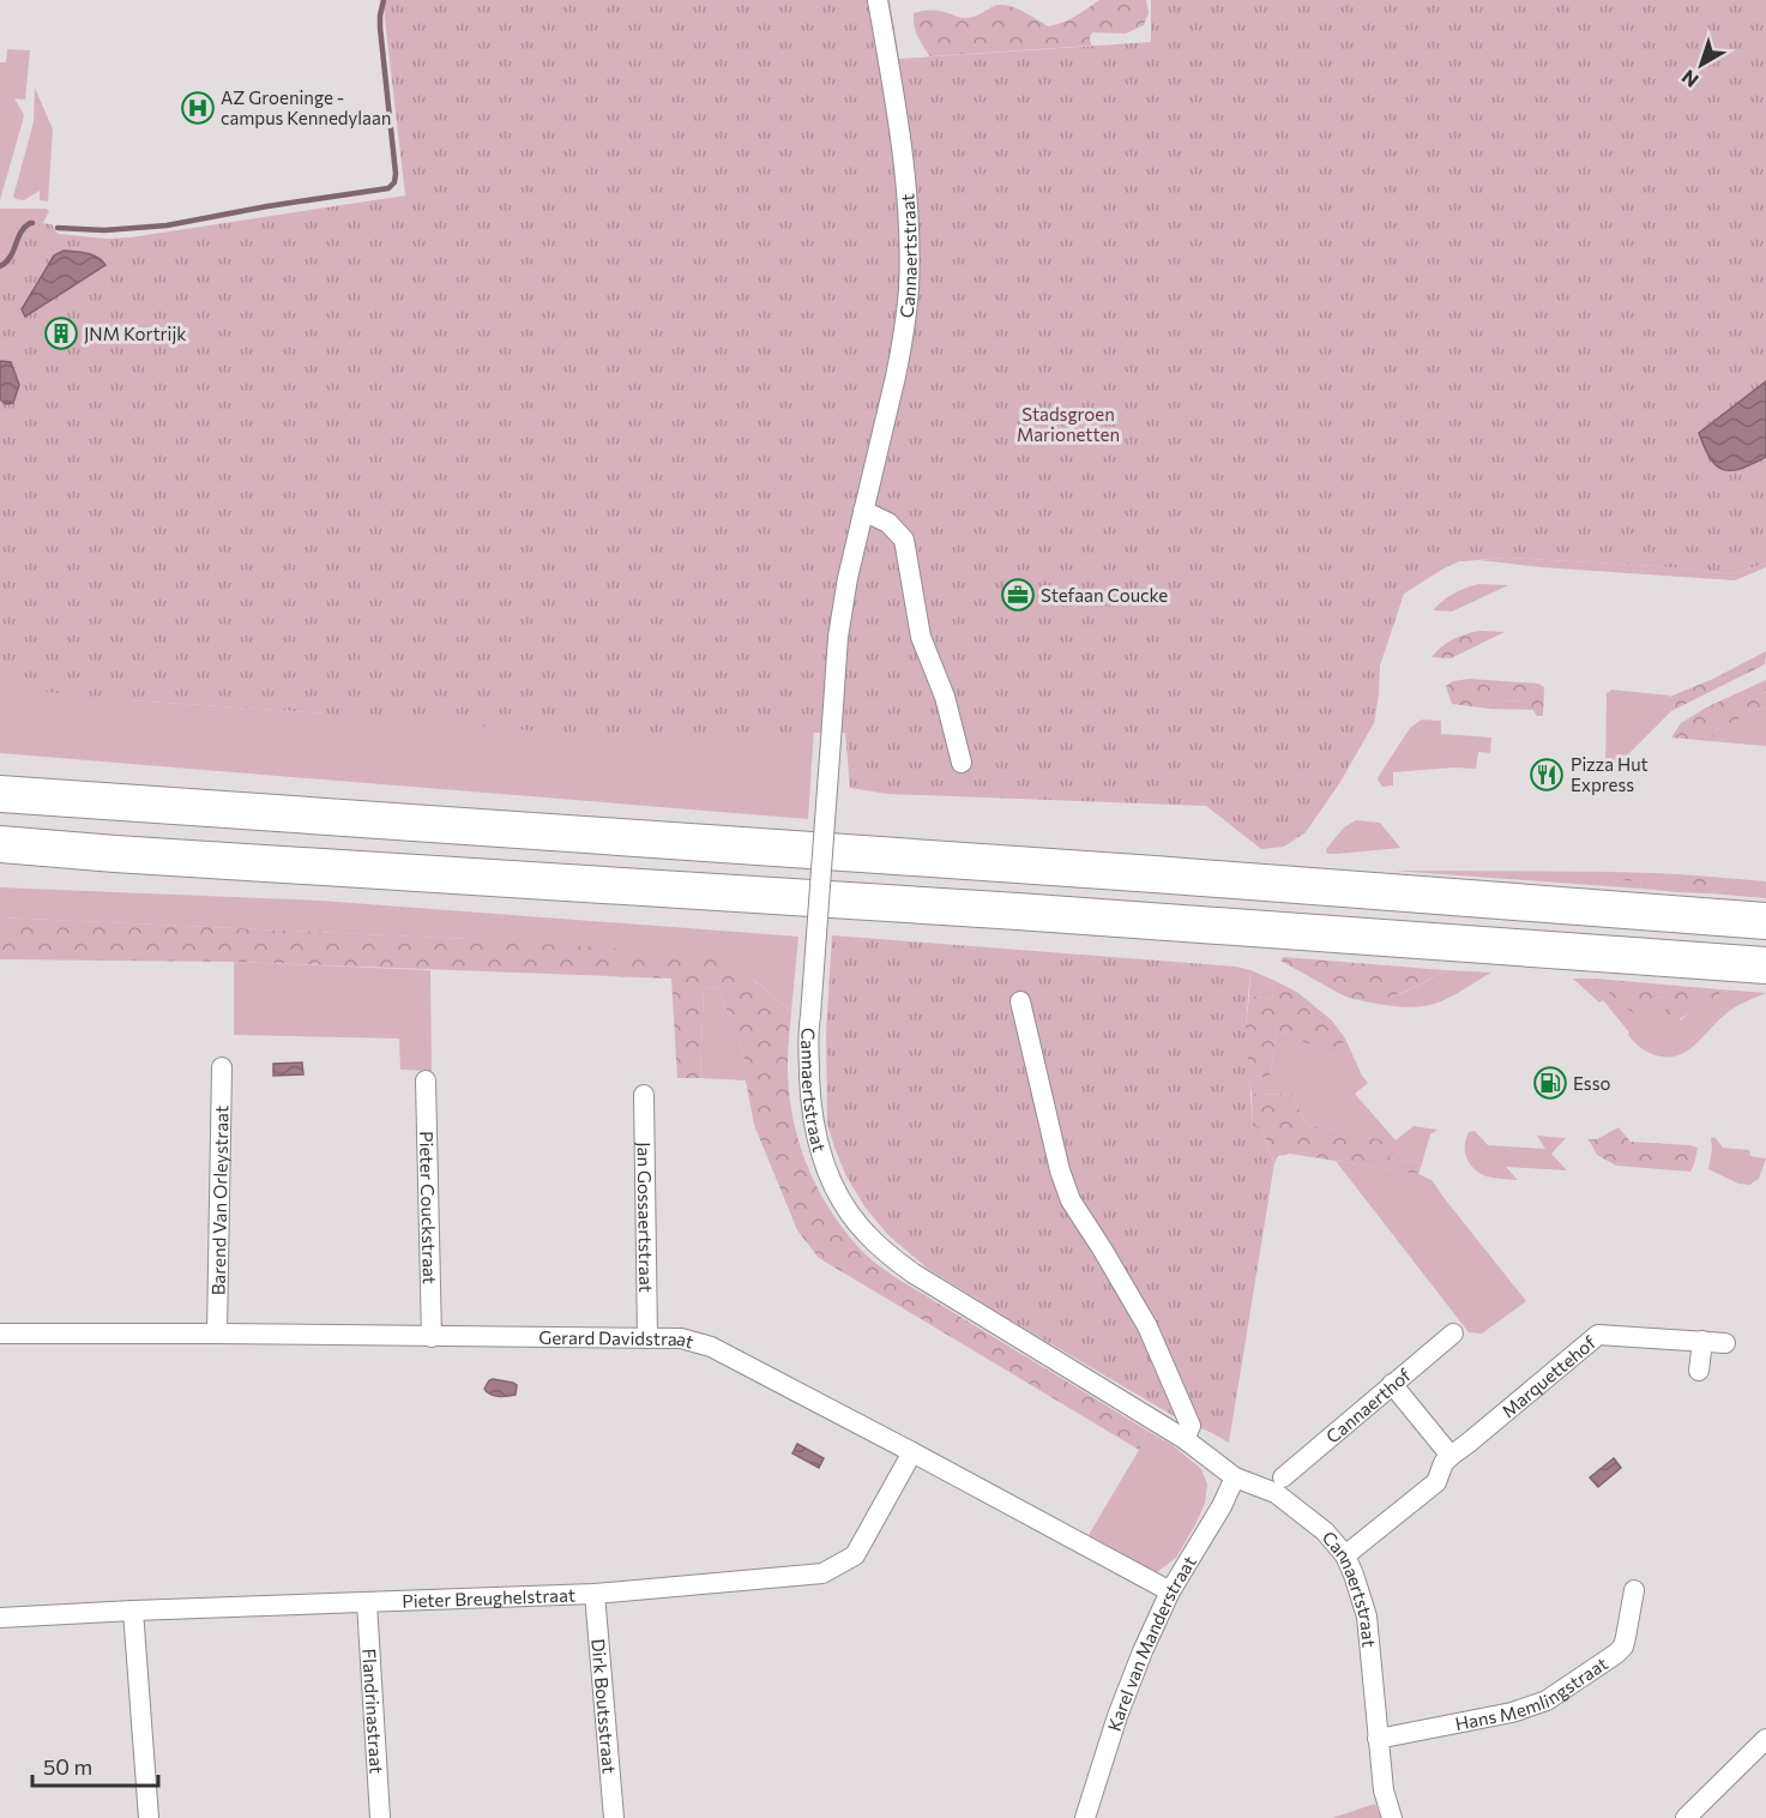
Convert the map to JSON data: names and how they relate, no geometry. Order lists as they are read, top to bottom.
{
  "streets": {
    "street": [
      "Cannaertstraat",
      "Barend Van Orleystraat",
      "Pieter Couckstraat",
      "Jan Gossaertstraat",
      "Gerard Davidstraat",
      "Marquettehof",
      "Cannaerthof",
      "Pieter Breughelstraat",
      "Karel van Manderstraat",
      "Hans Memlingstraat",
      "Dirk Boutsstraat",
      "Flandrinastraat"
    ]
  },
  "crossings": [
    ["Cannaertstraat", "Marquettehof"],
    ["Cannaertstraat", "Karel van Manderstraat"],
    ["Cannaertstraat", "Hans Memlingstraat"],
    ["Barend Van Orleystraat", "Gerard Davidstraat"],
    ["Pieter Couckstraat", "Gerard Davidstraat"],
    ["Jan Gossaertstraat", "Gerard Davidstraat"],
    ["Gerard Davidstraat", "Pieter Breughelstraat"],
    ["Gerard Davidstraat", "Karel van Manderstraat"],
    ["Pieter Breughelstraat", "Dirk Boutsstraat"],
    ["Pieter Breughelstraat", "Flandrinastraat"]
  ],
  "parks": ["Stadsgroen Marionetten"],
  "places": {
    "hospital": ["AZ Groeninge - campus Kennedylaan"],
    "building": ["JNM Kortrijk"],
    "office": ["Stefaan Coucke"],
    "restaurant": ["Pizza Hut Express"],
    "fuel station": ["Esso"]
  },
  "scale_bar": "50 m",
  "north": "bottom left"
}
